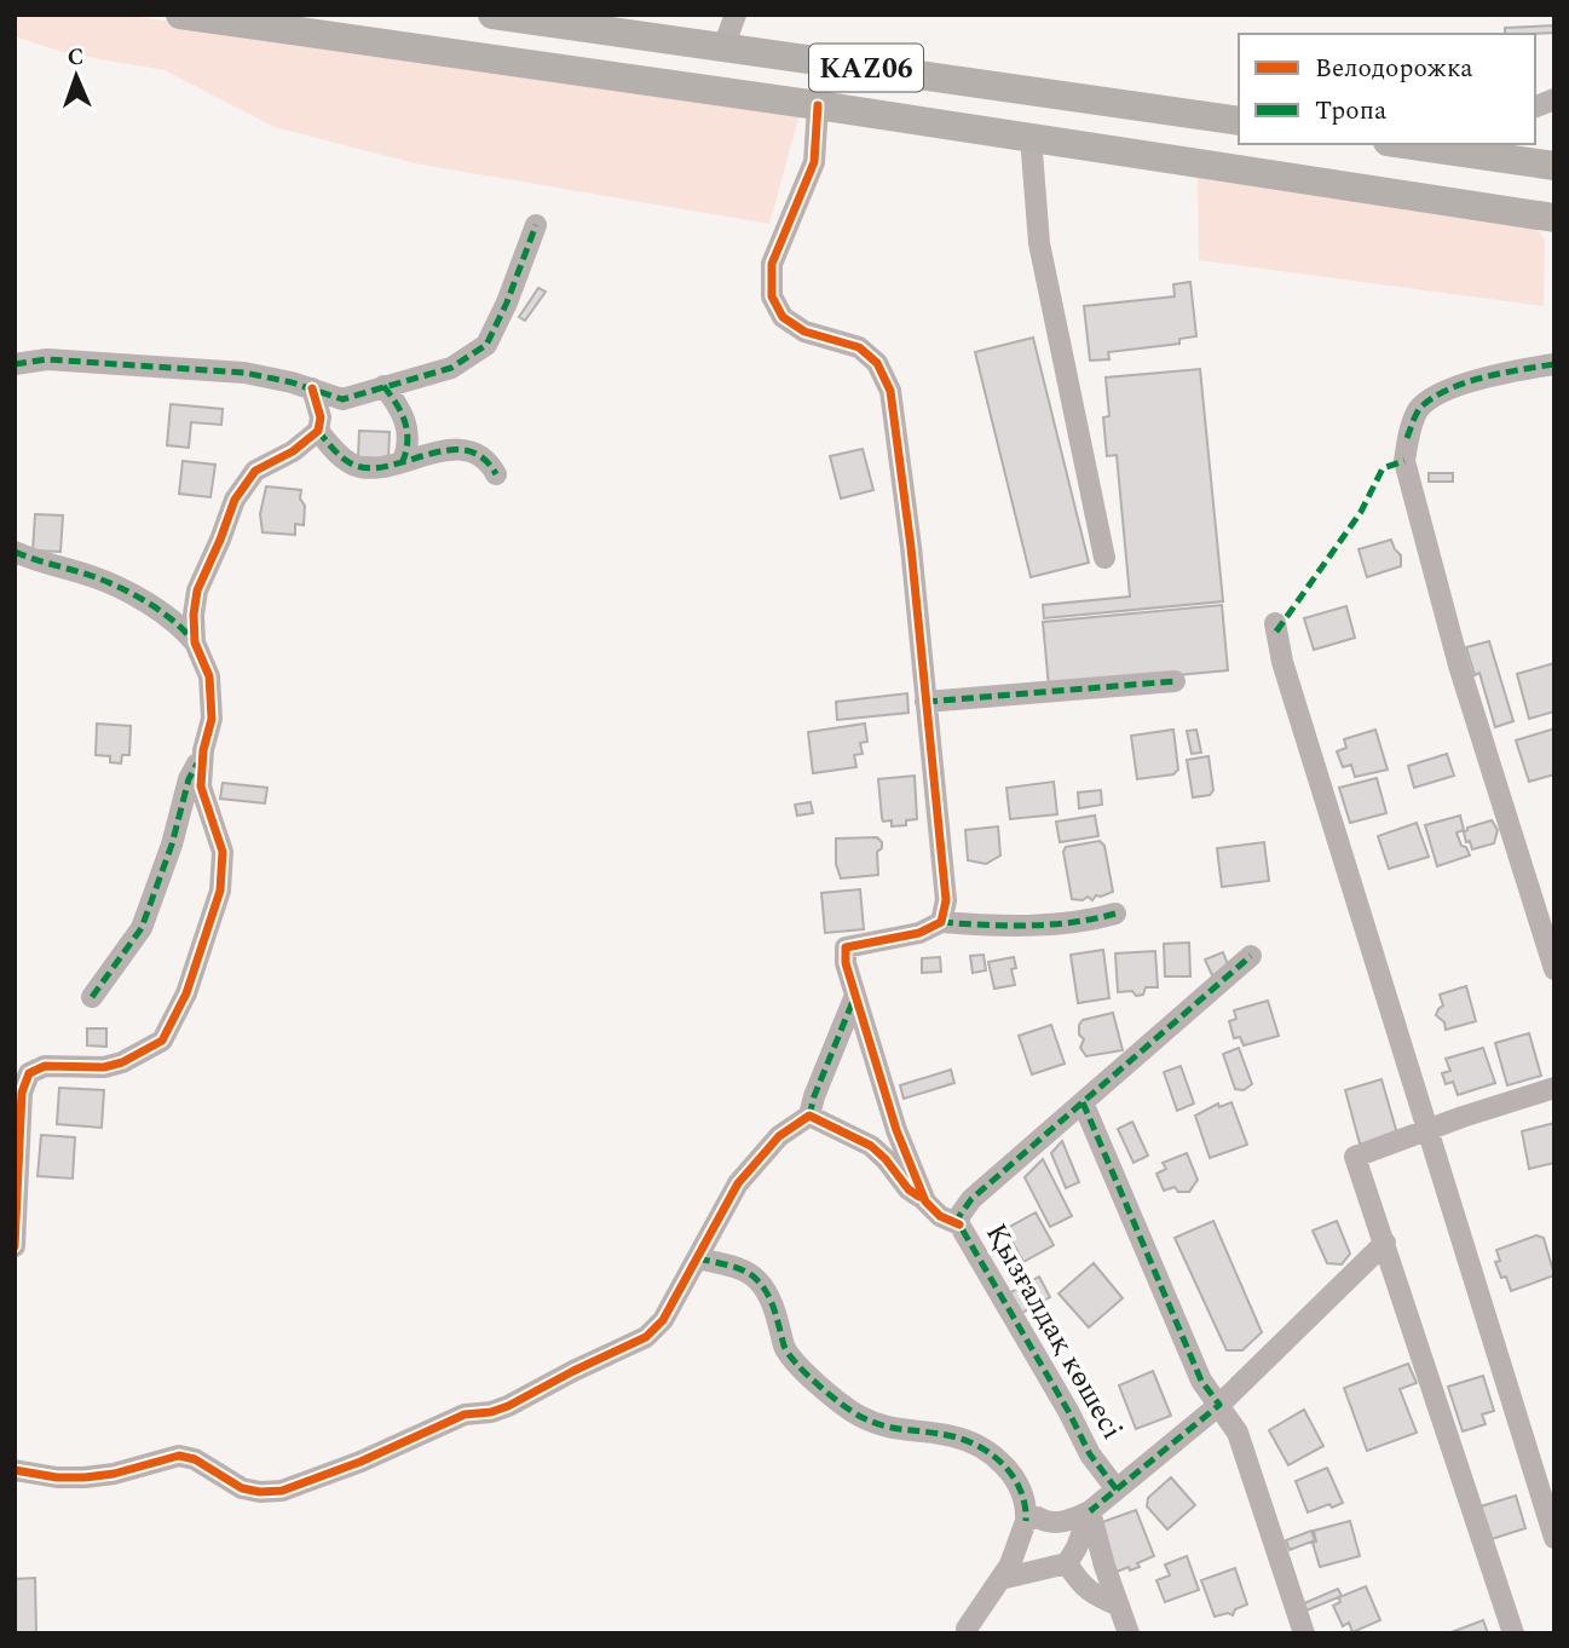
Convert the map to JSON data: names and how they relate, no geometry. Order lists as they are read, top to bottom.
{
  "streets": {
    "highway": ["KАZ06"],
    "street": ["Қызғалдақ көшесі"]
  },
  "legend": ["Велодорожка", "Тропа"],
  "north": "top"
}
